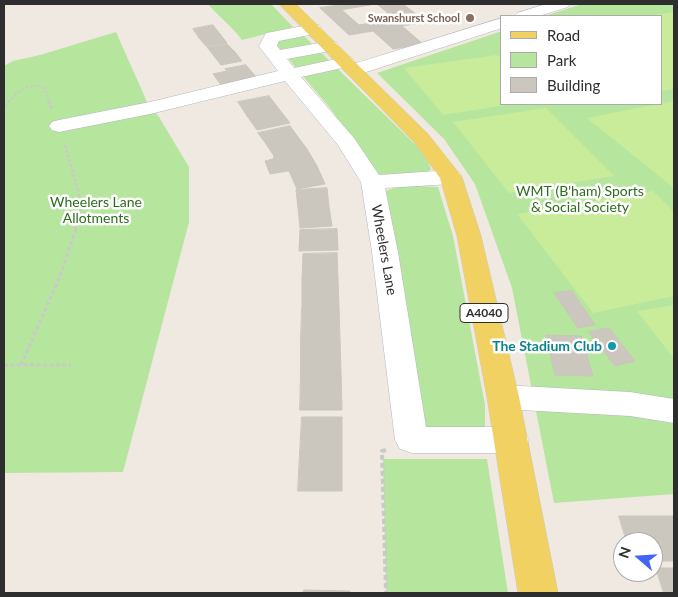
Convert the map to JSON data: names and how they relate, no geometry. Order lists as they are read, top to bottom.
{
  "streets": {
    "main road": ["A4040"],
    "street": ["Wheelers Lane"]
  },
  "parks": ["WMT (B'ham) Sports & Social Society", "Wheelers Lane Allotments"],
  "places": ["Swanshurst School", "The Stadium Club"],
  "legend": ["Road", "Park", "Building"],
  "north": "left"
}
